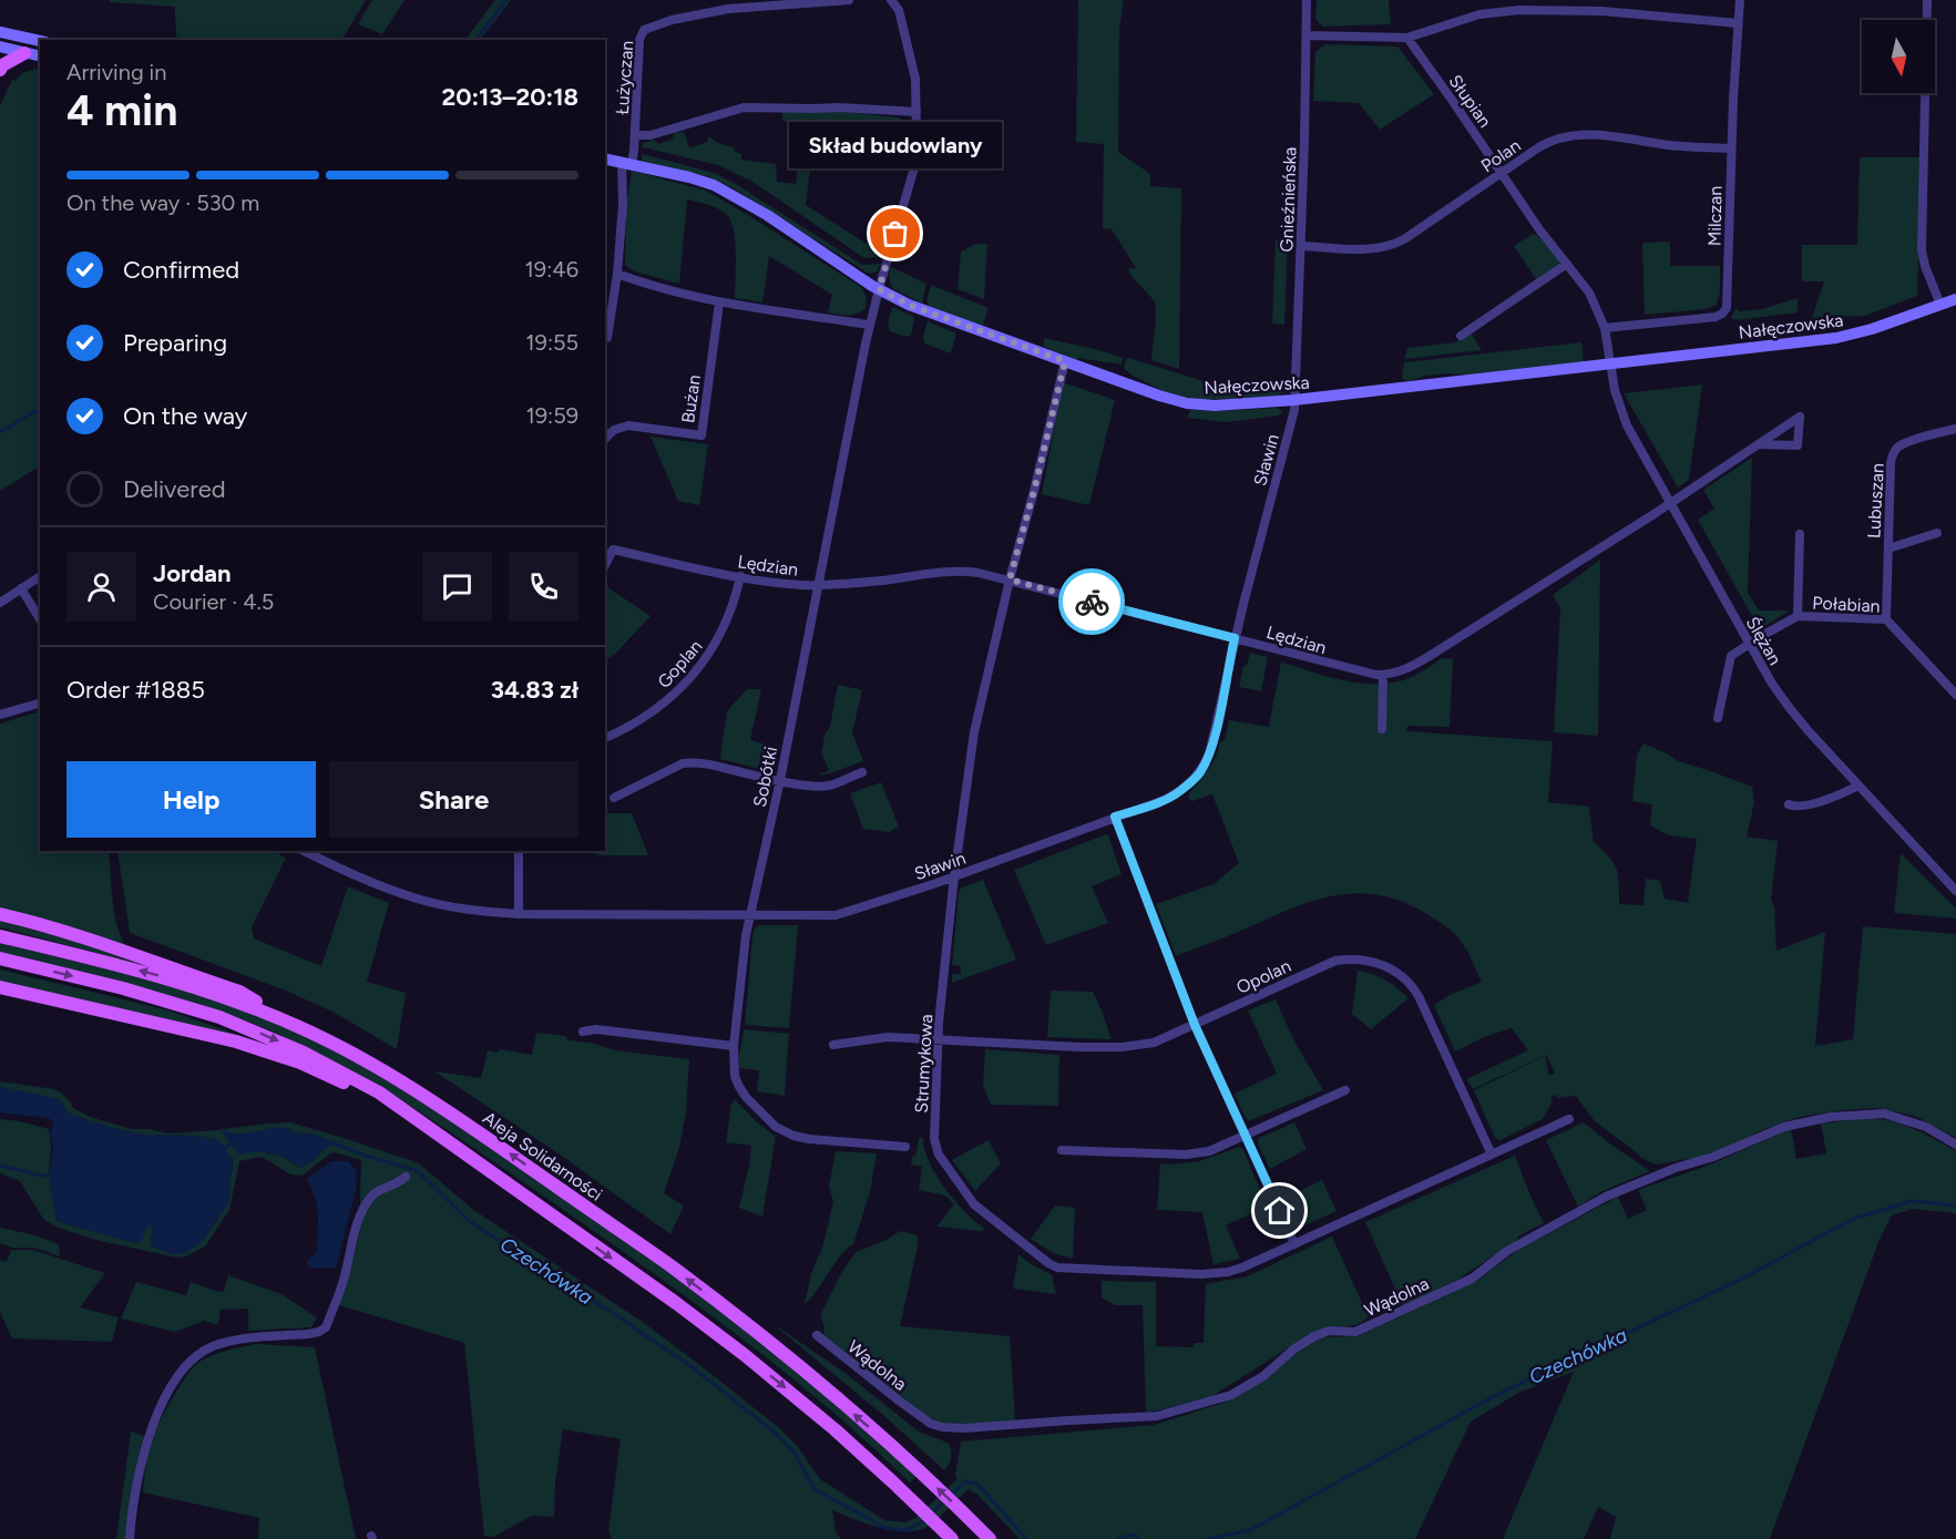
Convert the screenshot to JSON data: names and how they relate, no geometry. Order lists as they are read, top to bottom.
{
  "streets": {
    "main road": ["Nałęczowska", "Aleja Solidarności"],
    "street": [
      "Łużyczan",
      "Słupian",
      "Polan",
      "Gnieźnieńska",
      "Milczan",
      "Bużan",
      "Sławin",
      "Lubuszan",
      "Lędzian",
      "Połabian",
      "Ślężan",
      "Goplan",
      "Sobótki",
      "Opolan",
      "Strumykowa",
      "Wądolna"
    ]
  },
  "crossings": [
    ["Łużyczan", "Nałęczowska"],
    ["Łużyczan", "Sobótki"],
    ["Słupian", "Polan"],
    ["Słupian", "Milczan"],
    ["Słupian", "Nałęczowska"],
    ["Słupian", "Ślężan"],
    ["Polan", "Gnieźnieńska"],
    ["Polan", "Milczan"],
    ["Gnieźnieńska", "Nałęczowska"],
    ["Gnieźnieńska", "Sławin"],
    ["Nałęczowska", "Sławin"],
    ["Nałęczowska", "Ślężan"],
    ["Nałęczowska", "Sobótki"],
    ["Nałęczowska", "Strumykowa"],
    ["Sławin", "Lędzian"],
    ["Sławin", "Sobótki"],
    ["Sławin", "Strumykowa"],
    ["Lubuszan", "Połabian"],
    ["Lędzian", "Ślężan"],
    ["Lędzian", "Goplan"],
    ["Lędzian", "Sobótki"],
    ["Lędzian", "Strumykowa"],
    ["Połabian", "Ślężan"],
    ["Opolan", "Strumykowa"]
  ],
  "water": ["Czechówka"],
  "places": ["Skład budowlany"],
  "north": "bottom",
  "page": {
    "heading": ["4 min", "Arriving in", "20:13–20:18"],
    "panel": [
      "Jordan",
      "Courier · 4.5",
      "Order #1885",
      "34.83 zł"
    ],
    "bubble": "Skład budowlany",
    "bar": "On the way · 530 m",
    "list": [
      ["Confirmed", "19:46"],
      ["Preparing", "19:55"],
      ["On the way", "19:59"],
      "Delivered"
    ],
    "buttons": ["Help", "Share"]
  }
}
